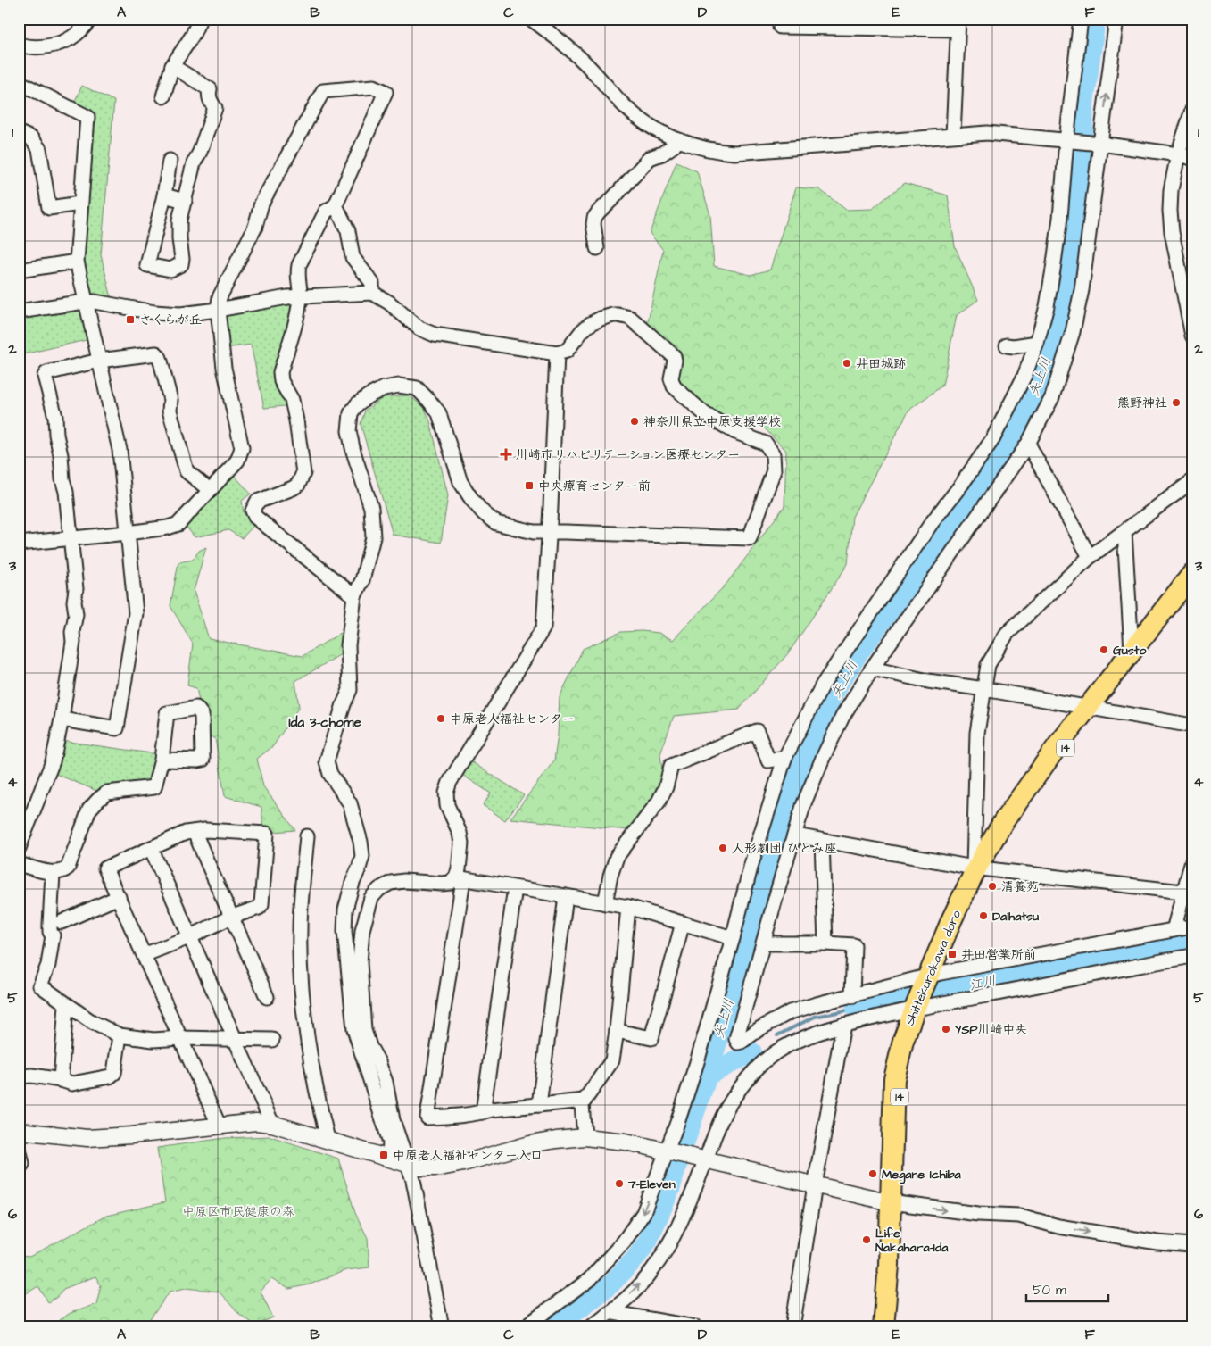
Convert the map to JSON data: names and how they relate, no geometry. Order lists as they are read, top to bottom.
{
  "streets": {
    "main road": ["14", "Shittekurokawa doro"]
  },
  "districts": ["Ida 3-chome"],
  "water": ["矢上川", "江川"],
  "parks": ["中原区市民健康の森"],
  "places": {
    "transit": [
      "さくらが丘",
      "中央療育センター前",
      "井田営業所前",
      "中原老人福祉センター入口"
    ],
    "other": [
      "井田城跡",
      "熊野神社",
      "神奈川県立中原支援学校",
      "Gusto",
      "中原老人福祉センター",
      "人形劇団 ひとみ座",
      "清養苑",
      "Daihatsu",
      "YSP川崎中央",
      "Megane Ichiba",
      "7-Eleven",
      "Life Nakahara-Ida"
    ],
    "health": ["川崎市リハビリテーション医療センター"]
  },
  "scale_bar": "50 m",
  "grid": {
    "columns": [
      "A",
      "B",
      "C",
      "D",
      "E",
      "F"
    ],
    "rows": [
      "1",
      "2",
      "3",
      "4",
      "5",
      "6"
    ]
  }
}
